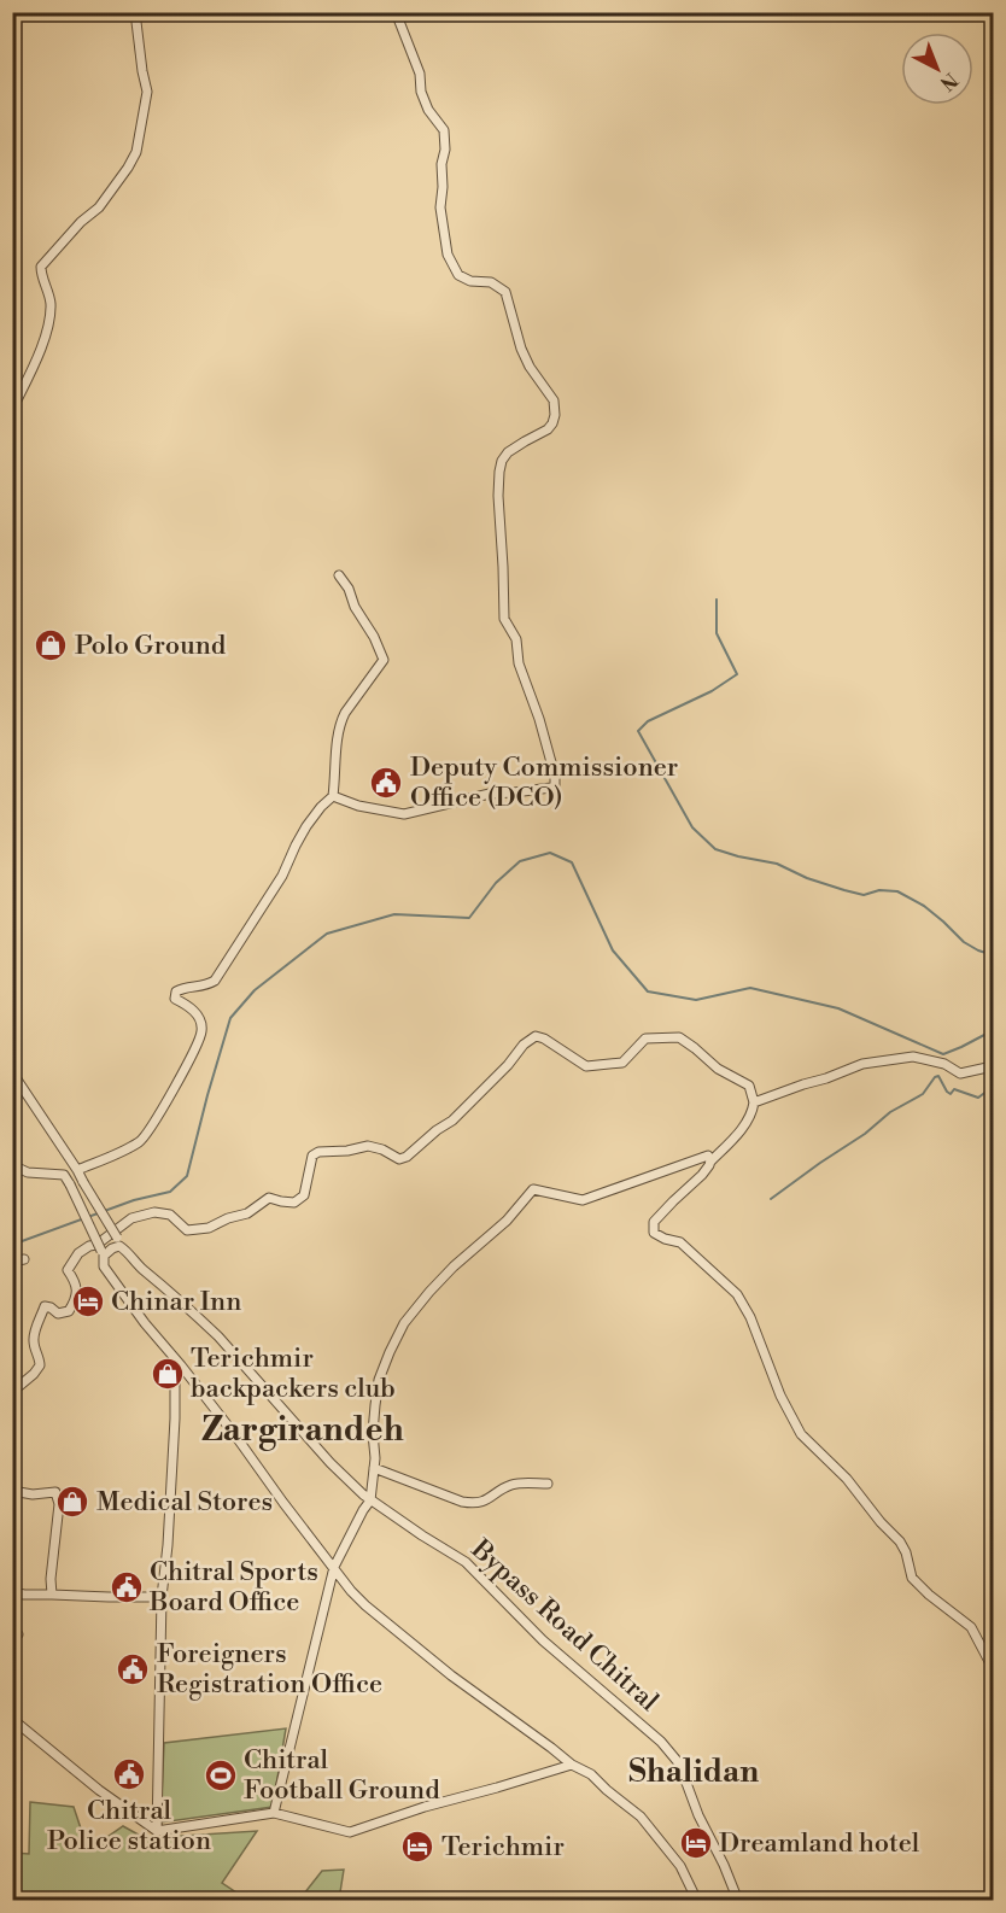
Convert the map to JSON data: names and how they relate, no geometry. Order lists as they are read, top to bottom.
{
  "streets": {
    "street": ["Bypass Road Chitral"]
  },
  "districts": ["Zargirandeh", "Shalidan"],
  "places": {
    "shop": ["Polo Ground", "Terichmir backpackers club", "Medical Stores"],
    "public building": [
      "Deputy Commissioner Office (DCO)",
      "Chitral Sports Board Office",
      "Foreigners Registration Office",
      "Chitral Police station"
    ],
    "hotel": ["Chinar Inn", "Dreamland hotel", "Terichmir"],
    "sports": ["Chitral Football Ground"]
  },
  "north": "bottom right"
}
